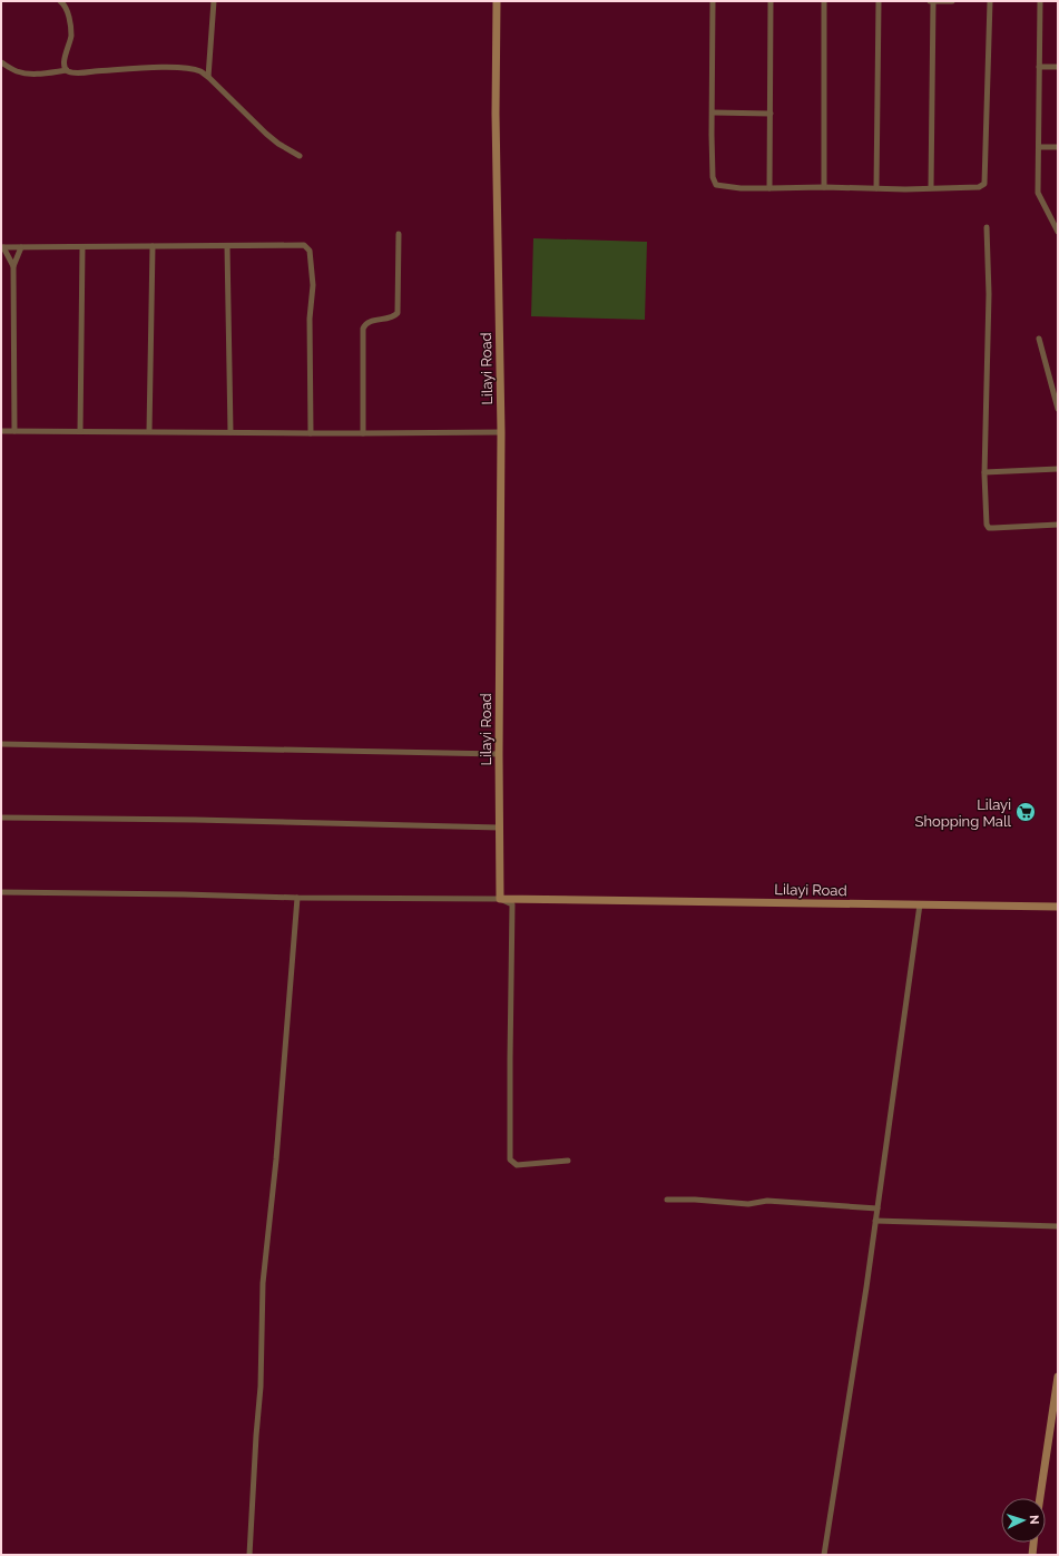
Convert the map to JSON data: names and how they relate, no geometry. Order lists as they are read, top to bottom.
{
  "streets": {
    "street": ["Lilayi Road"]
  },
  "places": {
    "supermarket": ["Lilayi Shopping Mall"]
  },
  "north": "right"
}
